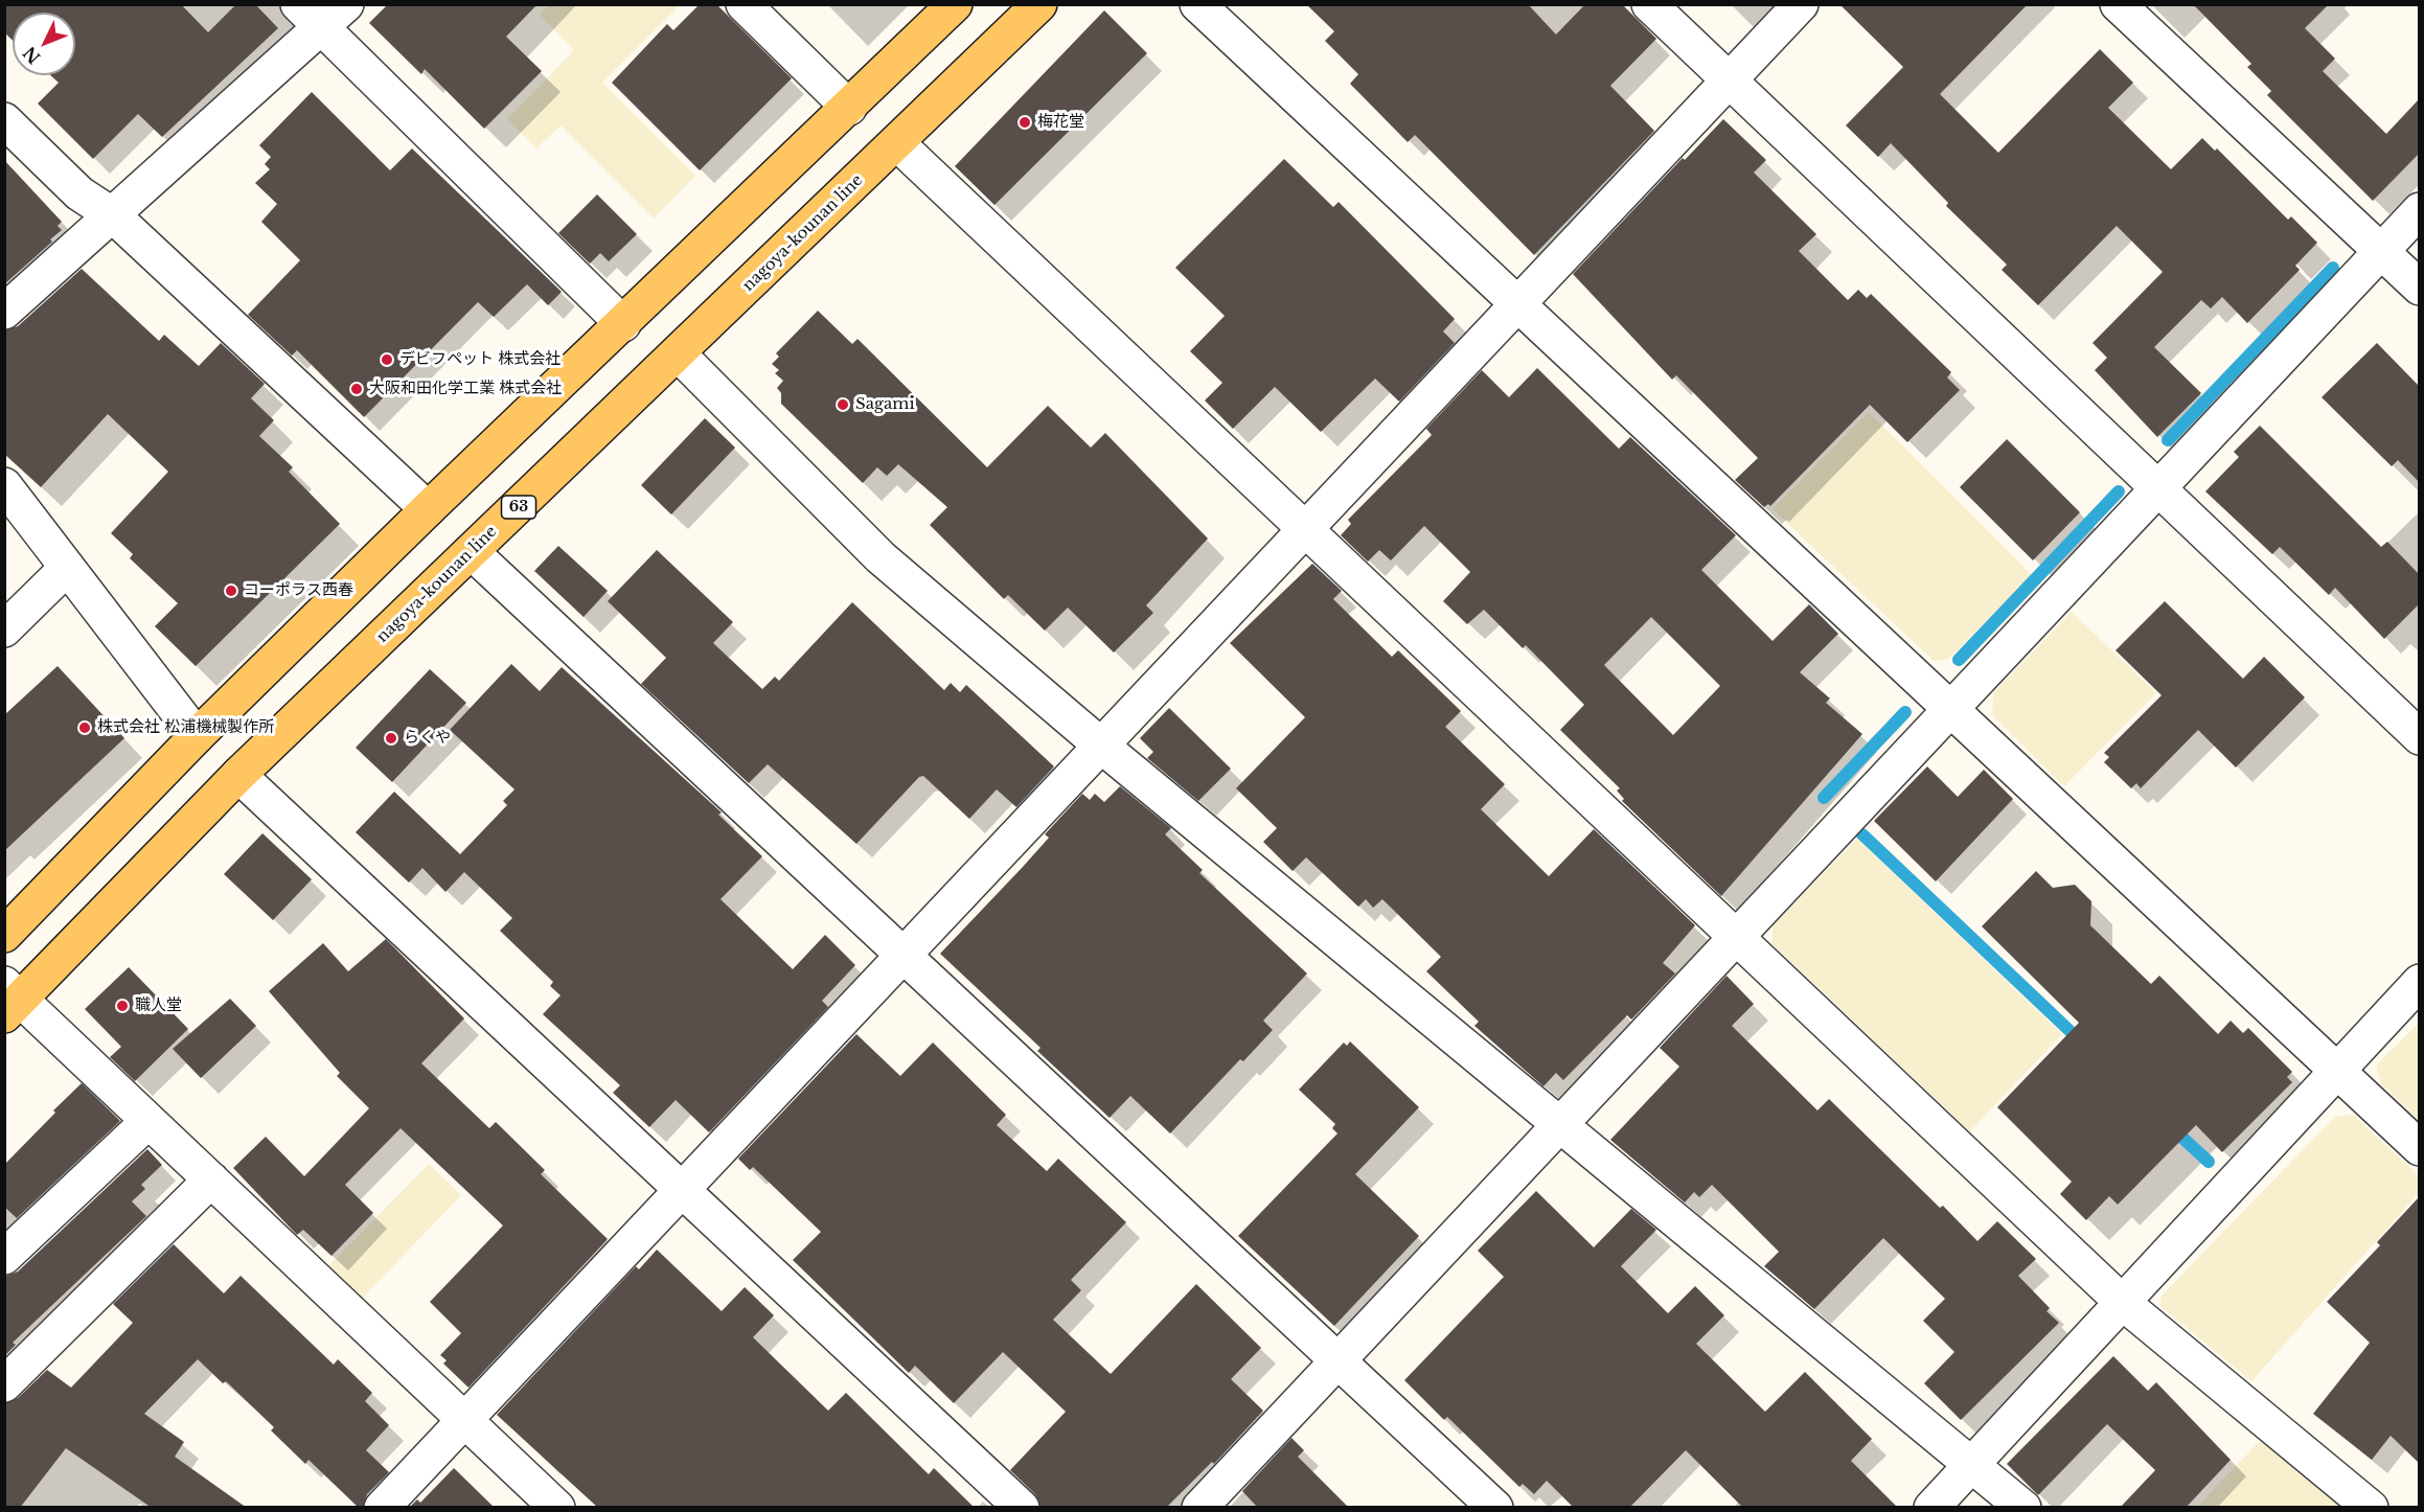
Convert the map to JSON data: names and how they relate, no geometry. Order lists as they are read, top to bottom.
{
  "streets": {
    "main road": ["nagoya-kounan line", "63"]
  },
  "places": [
    "梅花堂",
    "デビフペット 株式会社",
    "大阪和田化学工業 株式会社",
    "Sagami",
    "コーポラス西春",
    "株式会社 松浦機械製作所",
    "らくや",
    "職人堂"
  ],
  "north": "bottom left"
}
